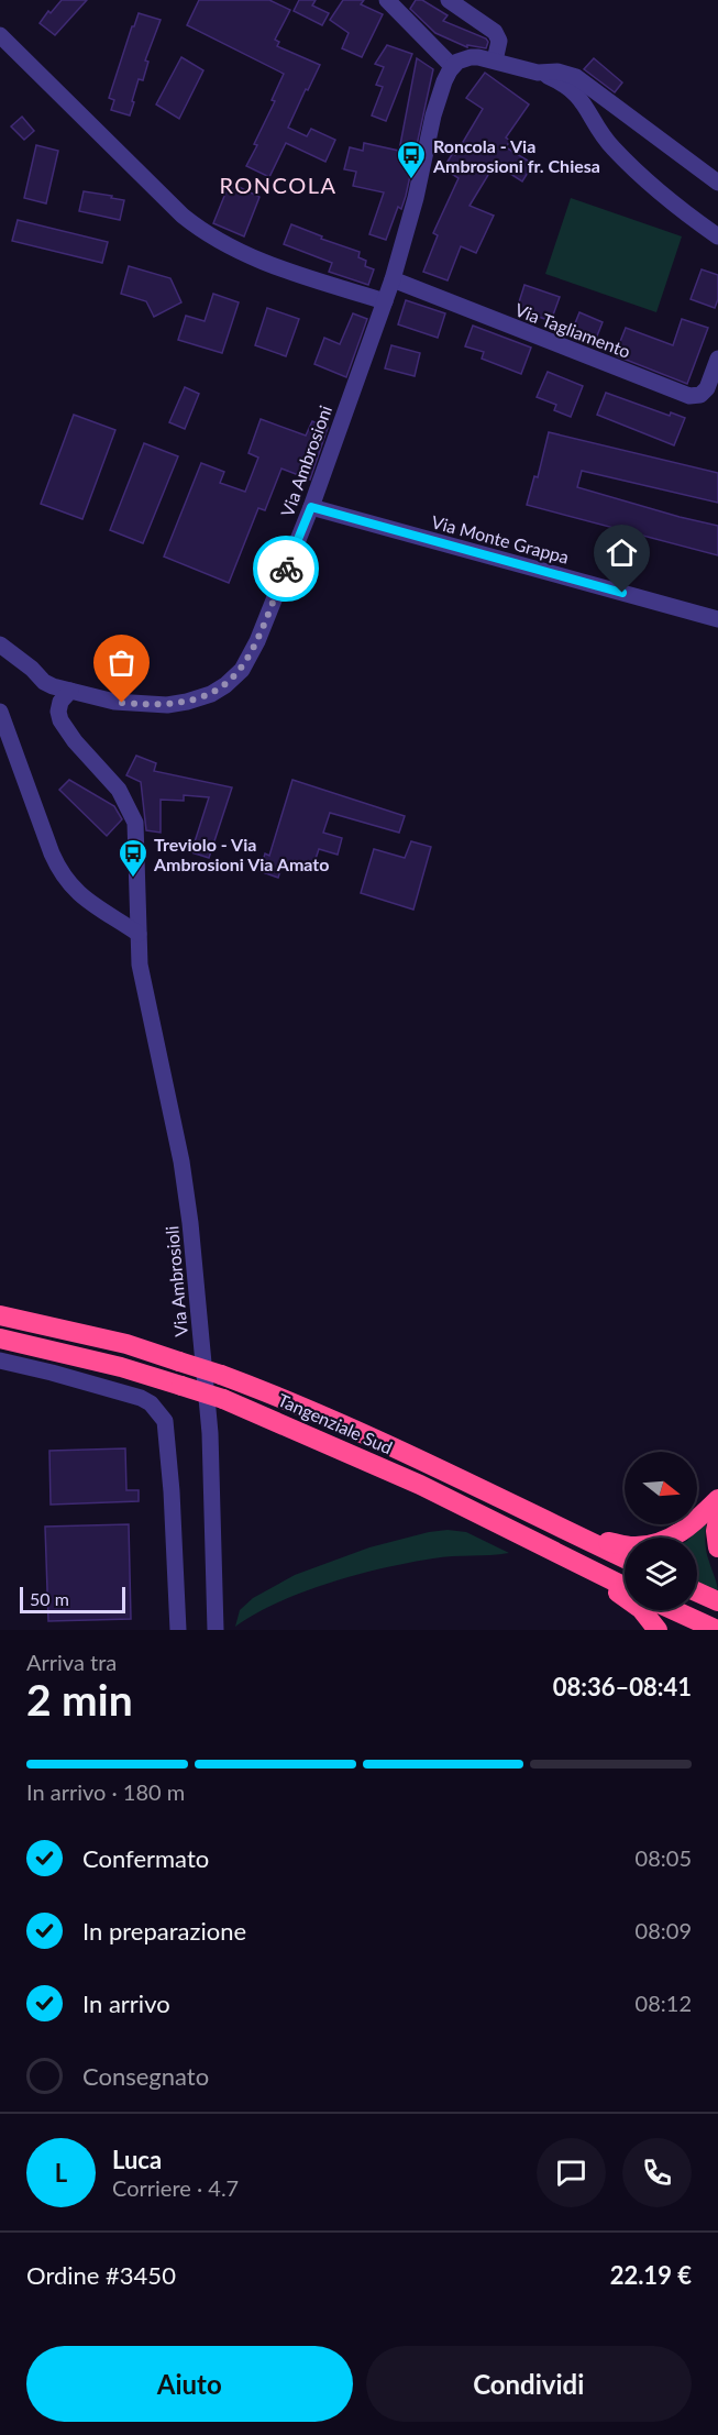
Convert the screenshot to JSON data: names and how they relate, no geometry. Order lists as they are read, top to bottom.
{
  "streets": {
    "highway": ["Tangenziale Sud"],
    "street": [
      "Via Tagliamento",
      "Via Ambrosioni",
      "Via Monte Grappa",
      "Via Ambrosioli"
    ]
  },
  "crossings": [
    ["Via Tagliamento", "Via Ambrosioni"],
    ["Via Ambrosioni", "Via Monte Grappa"],
    ["Via Ambrosioni", "Via Ambrosioli"]
  ],
  "districts": ["RONCOLA"],
  "places": {
    "bus stop": ["Roncola - Via Ambrosioni fr. Chiesa", "Treviolo - Via Ambrosioni Via Amato"]
  },
  "scale_bar": "50 m",
  "north": "right",
  "page": {
    "scale": "50 m",
    "heading": ["2 min", "Arriva tra", "08:36–08:41"],
    "panel": [
      "Luca",
      "Corriere · 4.7",
      "Ordine #3450",
      "22.19 €"
    ],
    "bar": "In arrivo · 180 m",
    "list": [
      ["Confermato", "08:05"],
      ["In preparazione", "08:09"],
      ["In arrivo", "08:12"],
      "Consegnato"
    ],
    "round": "L",
    "buttons": ["Aiuto", "Condividi"]
  }
}
